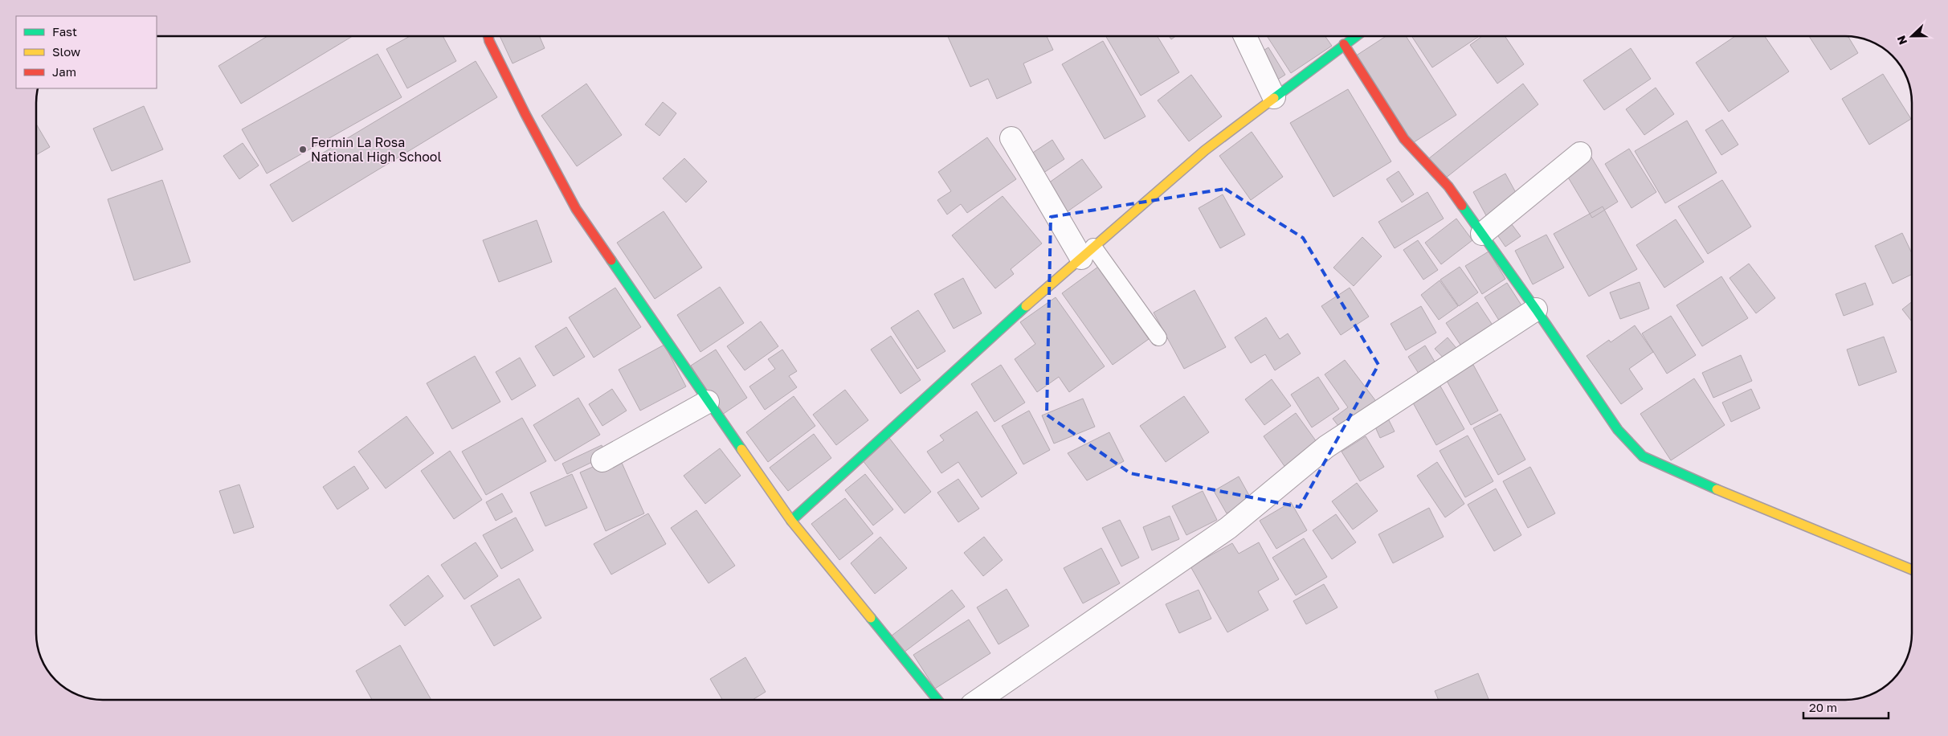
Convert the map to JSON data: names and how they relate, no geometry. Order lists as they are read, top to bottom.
{
  "places": ["Fermin La Rosa National High School"],
  "legend": ["Fast", "Slow", "Jam"],
  "scale_bar": "20 m",
  "north": "left"
}
